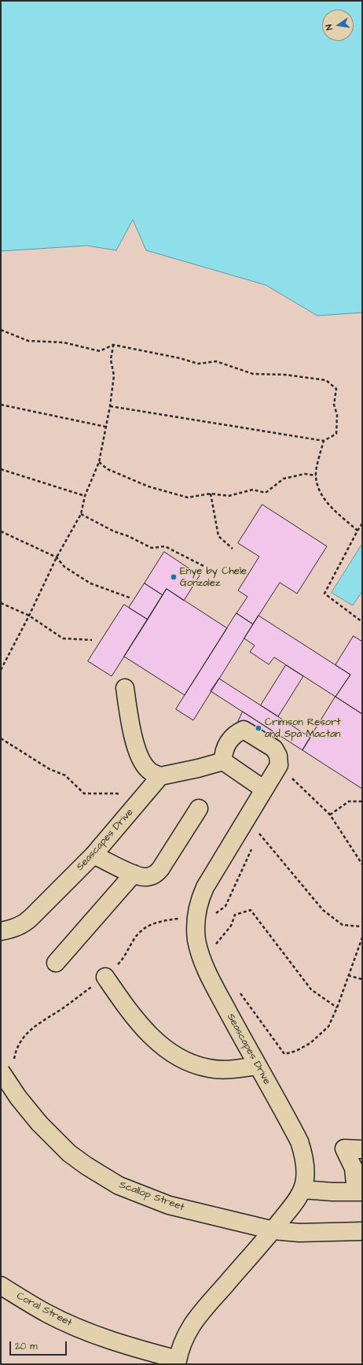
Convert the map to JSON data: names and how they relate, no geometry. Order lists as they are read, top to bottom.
{
  "streets": {
    "street": ["Seascapes Drive", "Scallop Street", "Coral Street"]
  },
  "crossings": [
    ["Seascapes Drive", "Scallop Street"],
    ["Seascapes Drive", "Coral Street"]
  ],
  "places": ["Enye by Chele Gonzalez", "Crimson Resort and Spa Mactan"],
  "scale_bar": "20 m",
  "north": "left"
}
